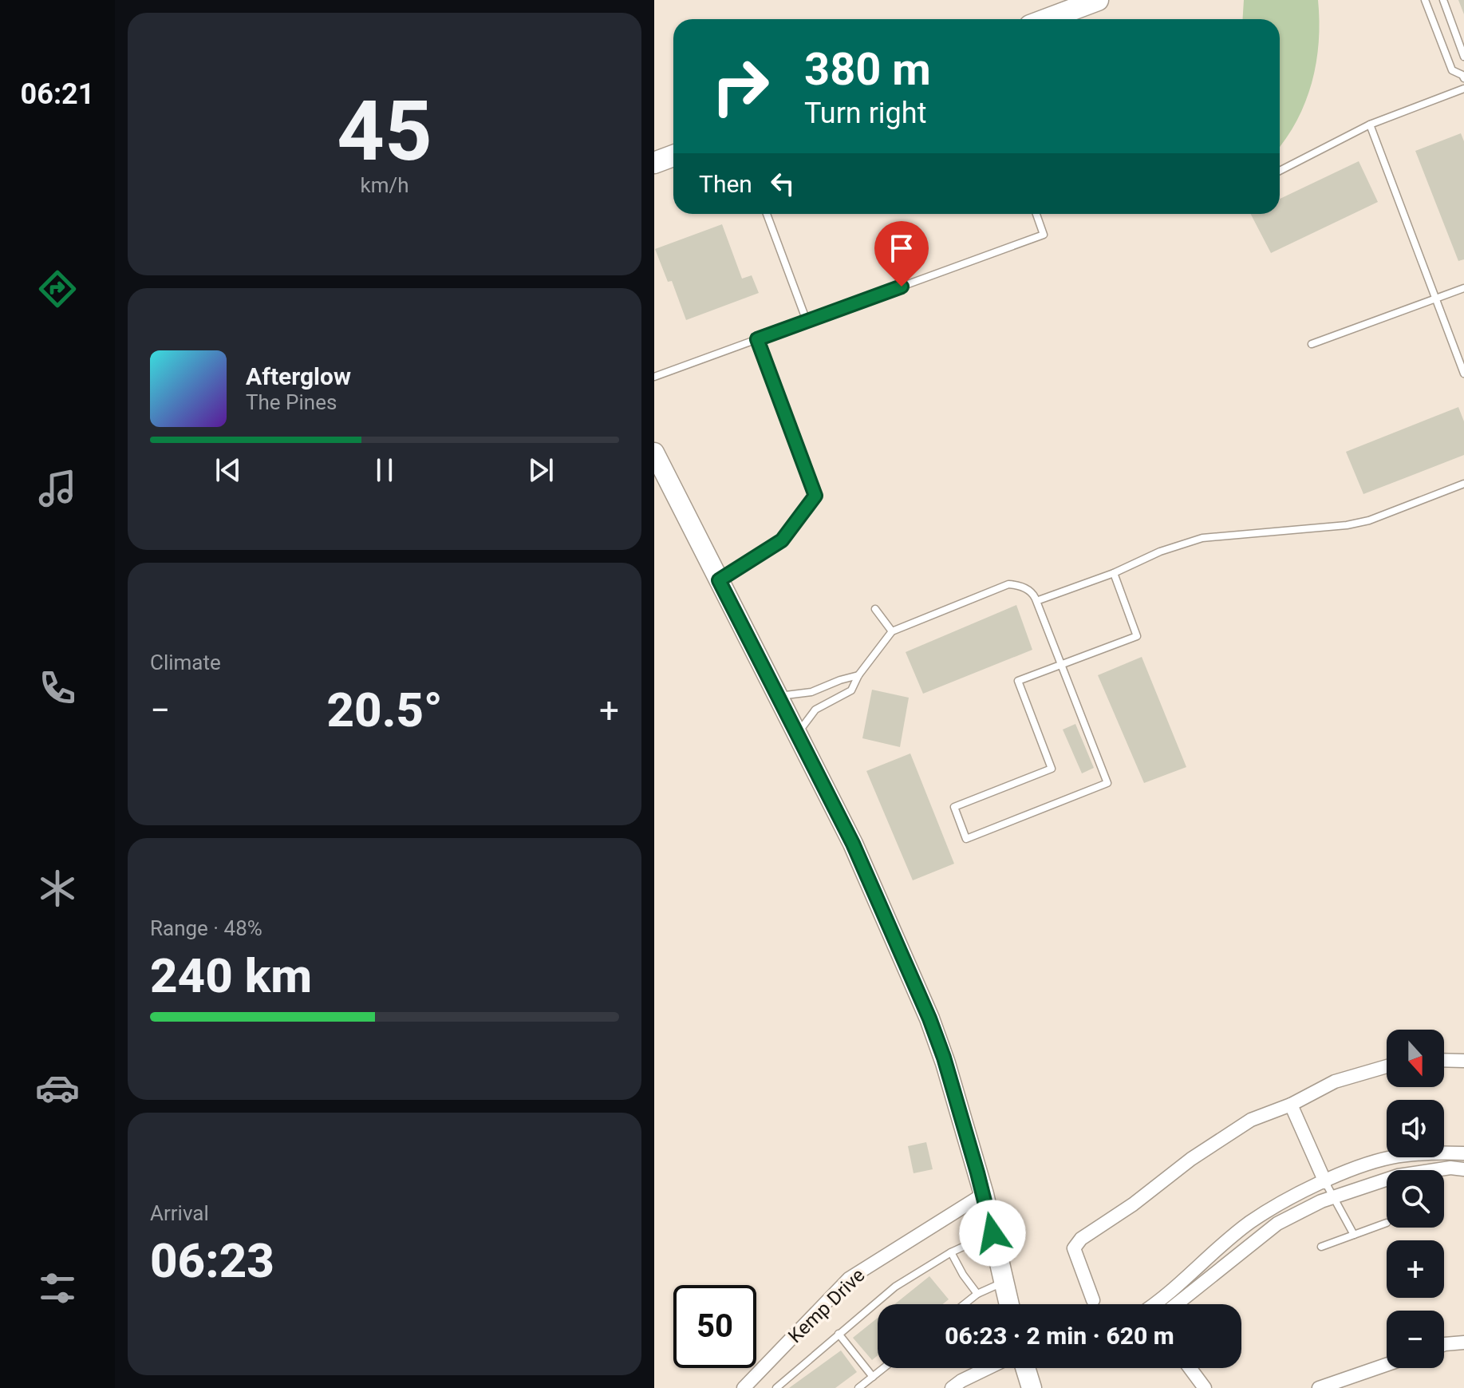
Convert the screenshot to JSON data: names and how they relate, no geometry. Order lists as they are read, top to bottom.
{
  "streets": {
    "street": ["Kemp Drive"]
  },
  "north": "bottom",
  "page": {
    "tabs": "06:21",
    "tile": [
      ["45", "km/h"],
      "Climate",
      ["Range · 48%", "240 km"],
      ["Arrival", "06:23"]
    ],
    "turn": ["380 m", "Turn right"],
    "then": "Then",
    "song": ["Afterglow", "The Pines"],
    "heat": ["−", "20.5°", "+"],
    "map_buttons": ["+", "−"],
    "limit": "50",
    "trip": "06:23 · 2 min · 620 m"
  }
}
